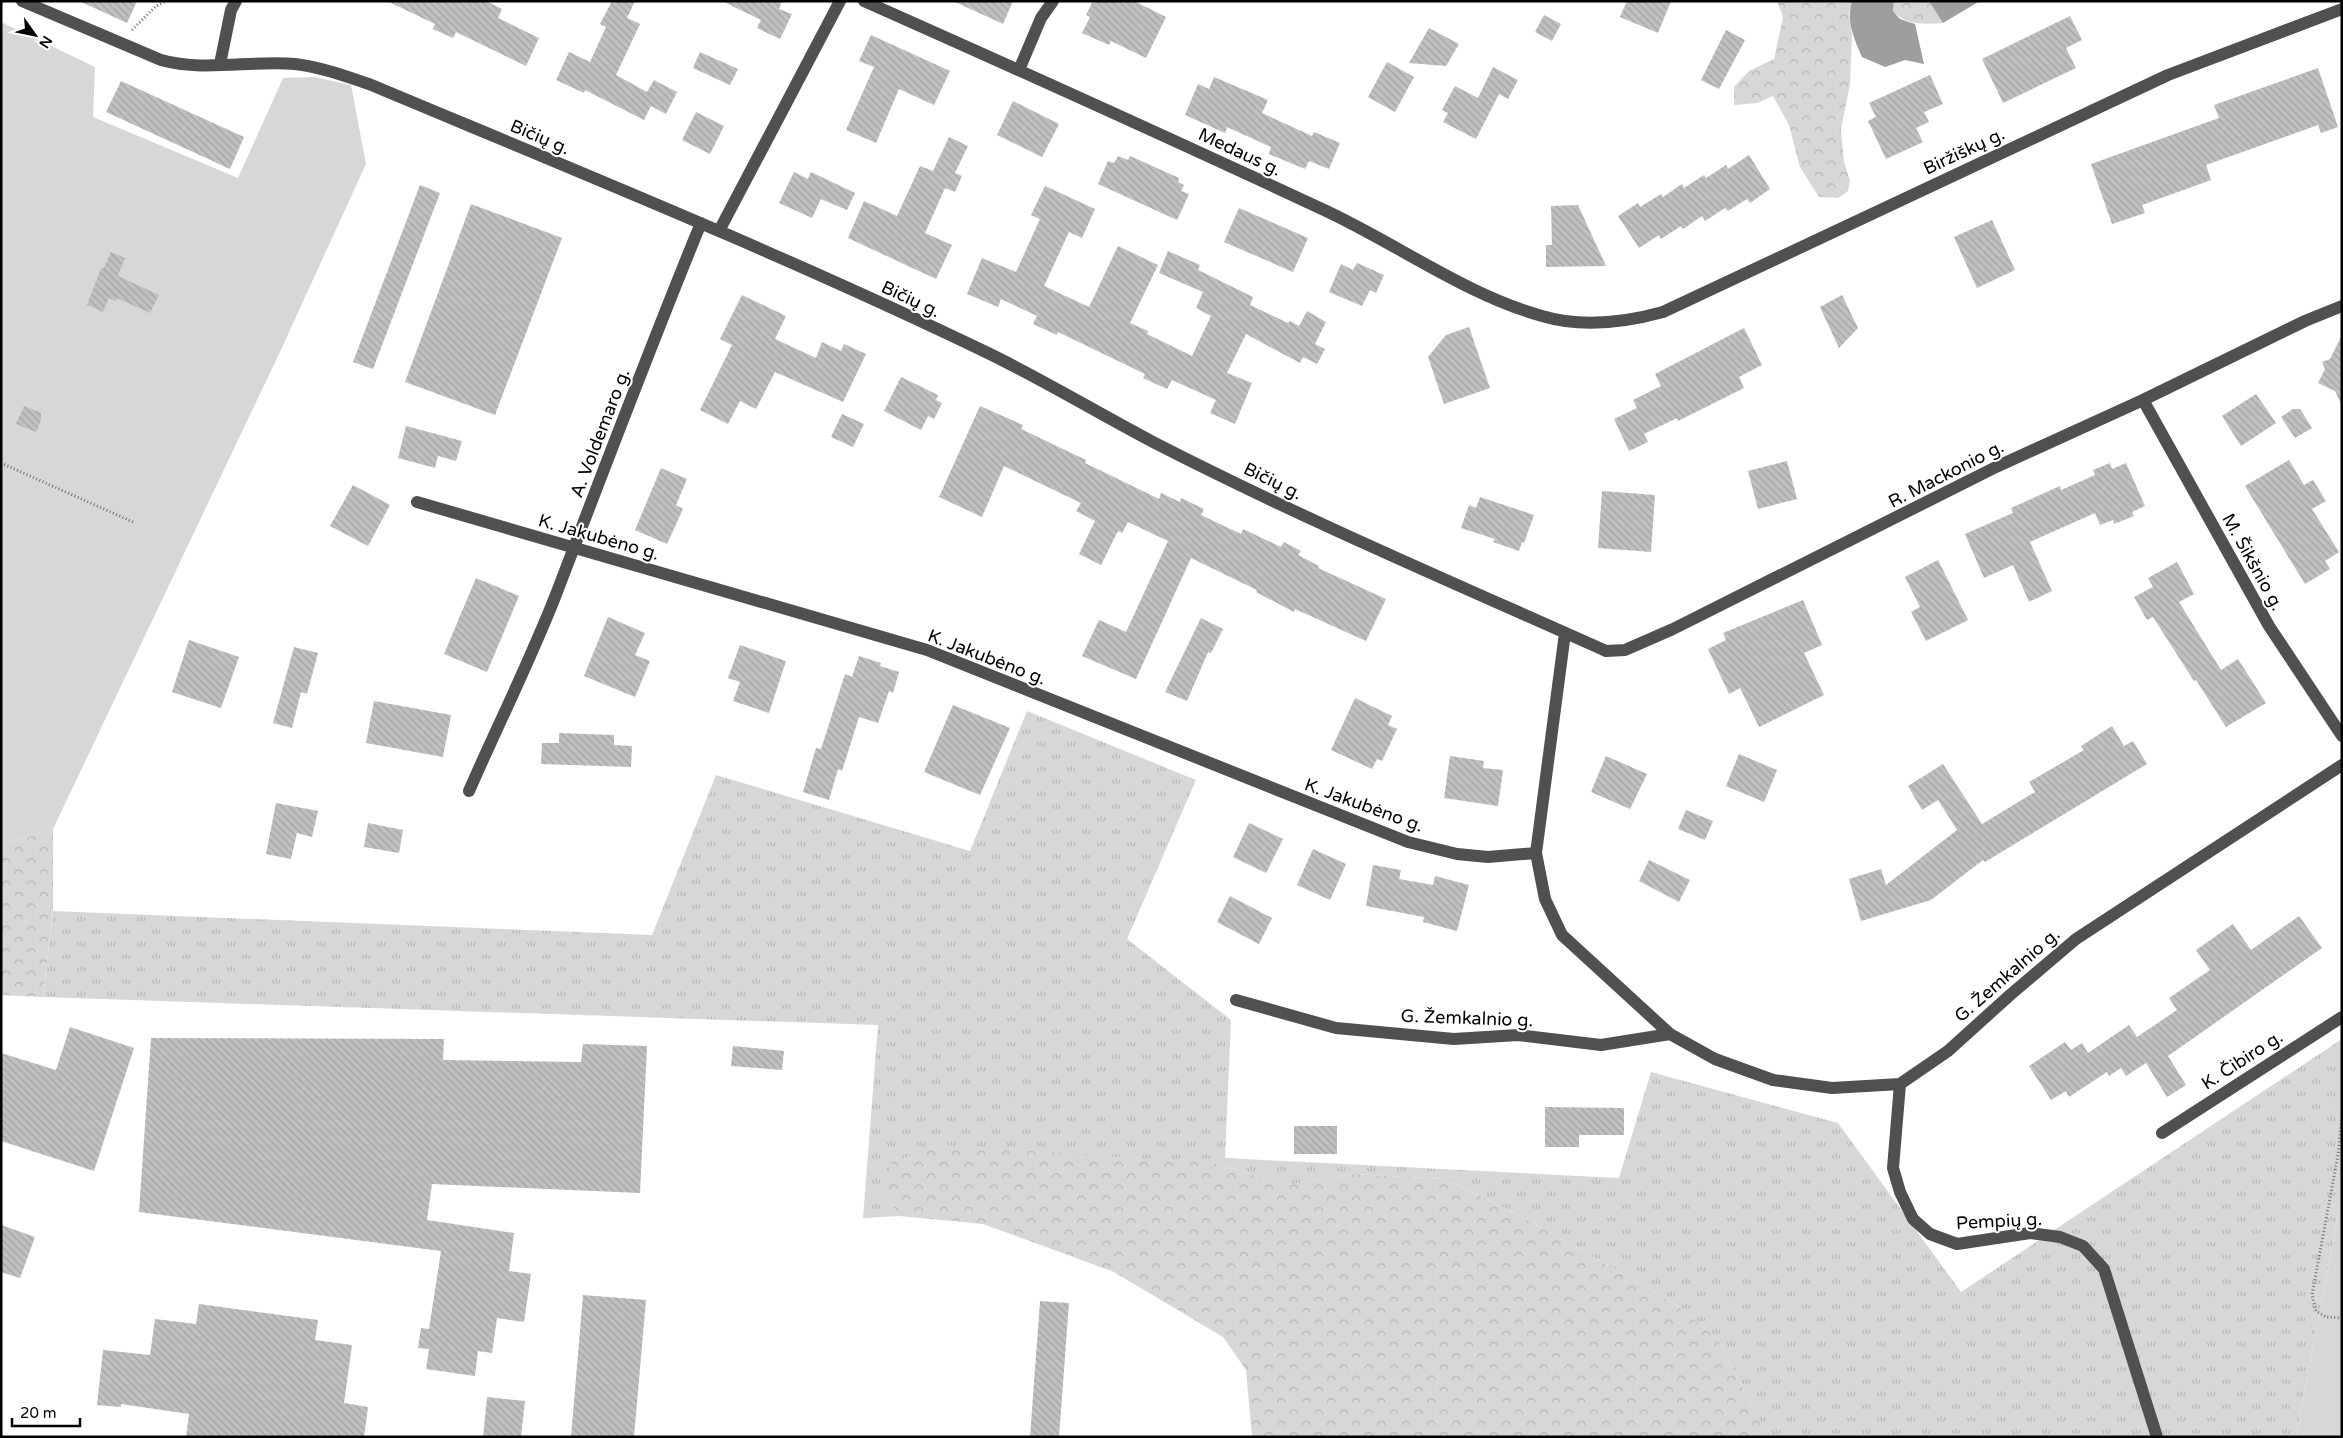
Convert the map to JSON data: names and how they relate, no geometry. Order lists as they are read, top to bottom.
{
  "streets": {
    "street": [
      "Bičių g.",
      "Biržiškų g.",
      "Medaus g.",
      "A. Voldemaro g.",
      "R. Mackonio g.",
      "K. Jakubėno g.",
      "M. Šikšnio g.",
      "G. Žemkalnio g.",
      "K. Čibiro g.",
      "Pempių g."
    ]
  },
  "crossings": [
    ["Bičių g.", "A. Voldemaro g."],
    ["Bičių g.", "R. Mackonio g."],
    ["Biržiškų g.", "Medaus g."],
    ["A. Voldemaro g.", "K. Jakubėno g."],
    ["R. Mackonio g.", "M. Šikšnio g."],
    ["G. Žemkalnio g.", "Pempių g."]
  ],
  "scale_bar": "20 m",
  "north": "bottom right"
}
